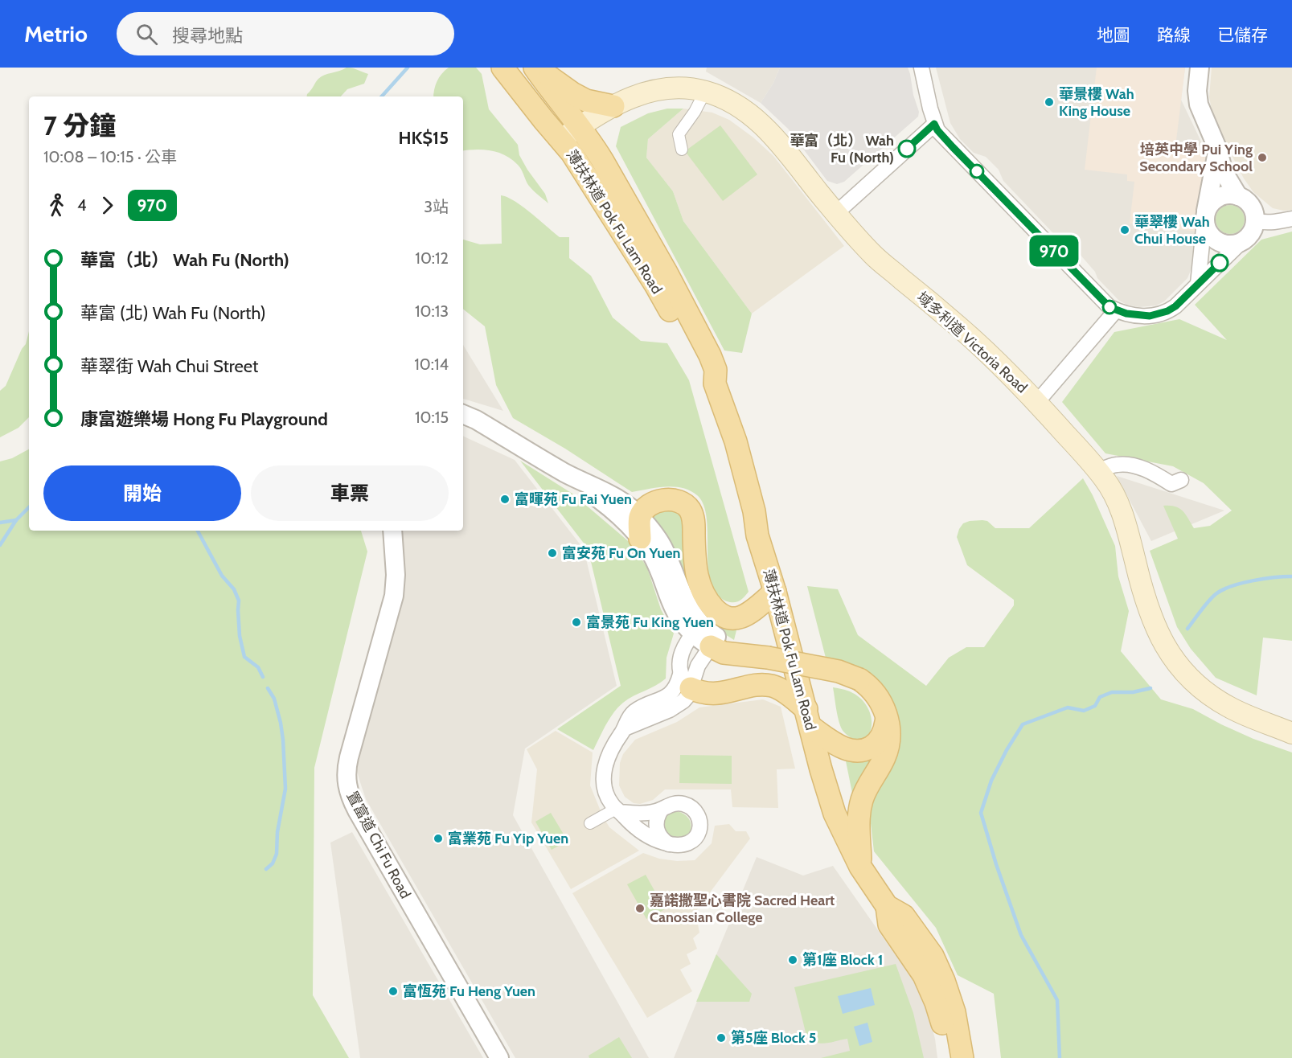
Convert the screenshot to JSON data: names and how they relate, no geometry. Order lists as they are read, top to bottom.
{
  "streets": {
    "main road": ["薄扶林道 Pok Fu Lam Road", "域多利道 Victoria Road"],
    "street": ["置富道 Chi Fu Road"]
  },
  "crossings": [
    ["薄扶林道 Pok Fu Lam Road", "域多利道 Victoria Road"]
  ],
  "places": [
    "華景樓 Wah King House",
    "華富（北） Wah Fu (North)",
    "培英中學 Pui Ying Secondary School",
    "華翠樓 Wah Chui House",
    "富暉苑 Fu Fai Yuen",
    "富安苑 Fu On Yuen",
    "富景苑 Fu King Yuen",
    "富業苑 Fu Yip Yuen",
    "嘉諾撒聖心書院 Sacred Heart Canossian College",
    "第1座 Block 1",
    "富恆苑 Fu Heng Yuen",
    "第5座 Block 5"
  ],
  "lines": ["bus line 970"],
  "page": {
    "header": "Metrio",
    "search": "搜尋地點",
    "nav": ["地圖", "路線", "已儲存"],
    "on_map": "970",
    "heading": ["7 分鐘", "10:08 – 10:15 · 公車", "HK$15"],
    "legs": ["4", "970", "3站"],
    "list": [
      {
        "name": "華富（北） Wah Fu (North)",
        "value": "10:12"
      },
      {
        "name": "華富 (北) Wah Fu (North)",
        "value": "10:13"
      },
      {
        "name": "華翠街 Wah Chui Street",
        "value": "10:14"
      },
      {
        "name": "康富遊樂場 Hong Fu Playground",
        "value": "10:15"
      }
    ],
    "buttons": ["開始", "車票"]
  }
}
